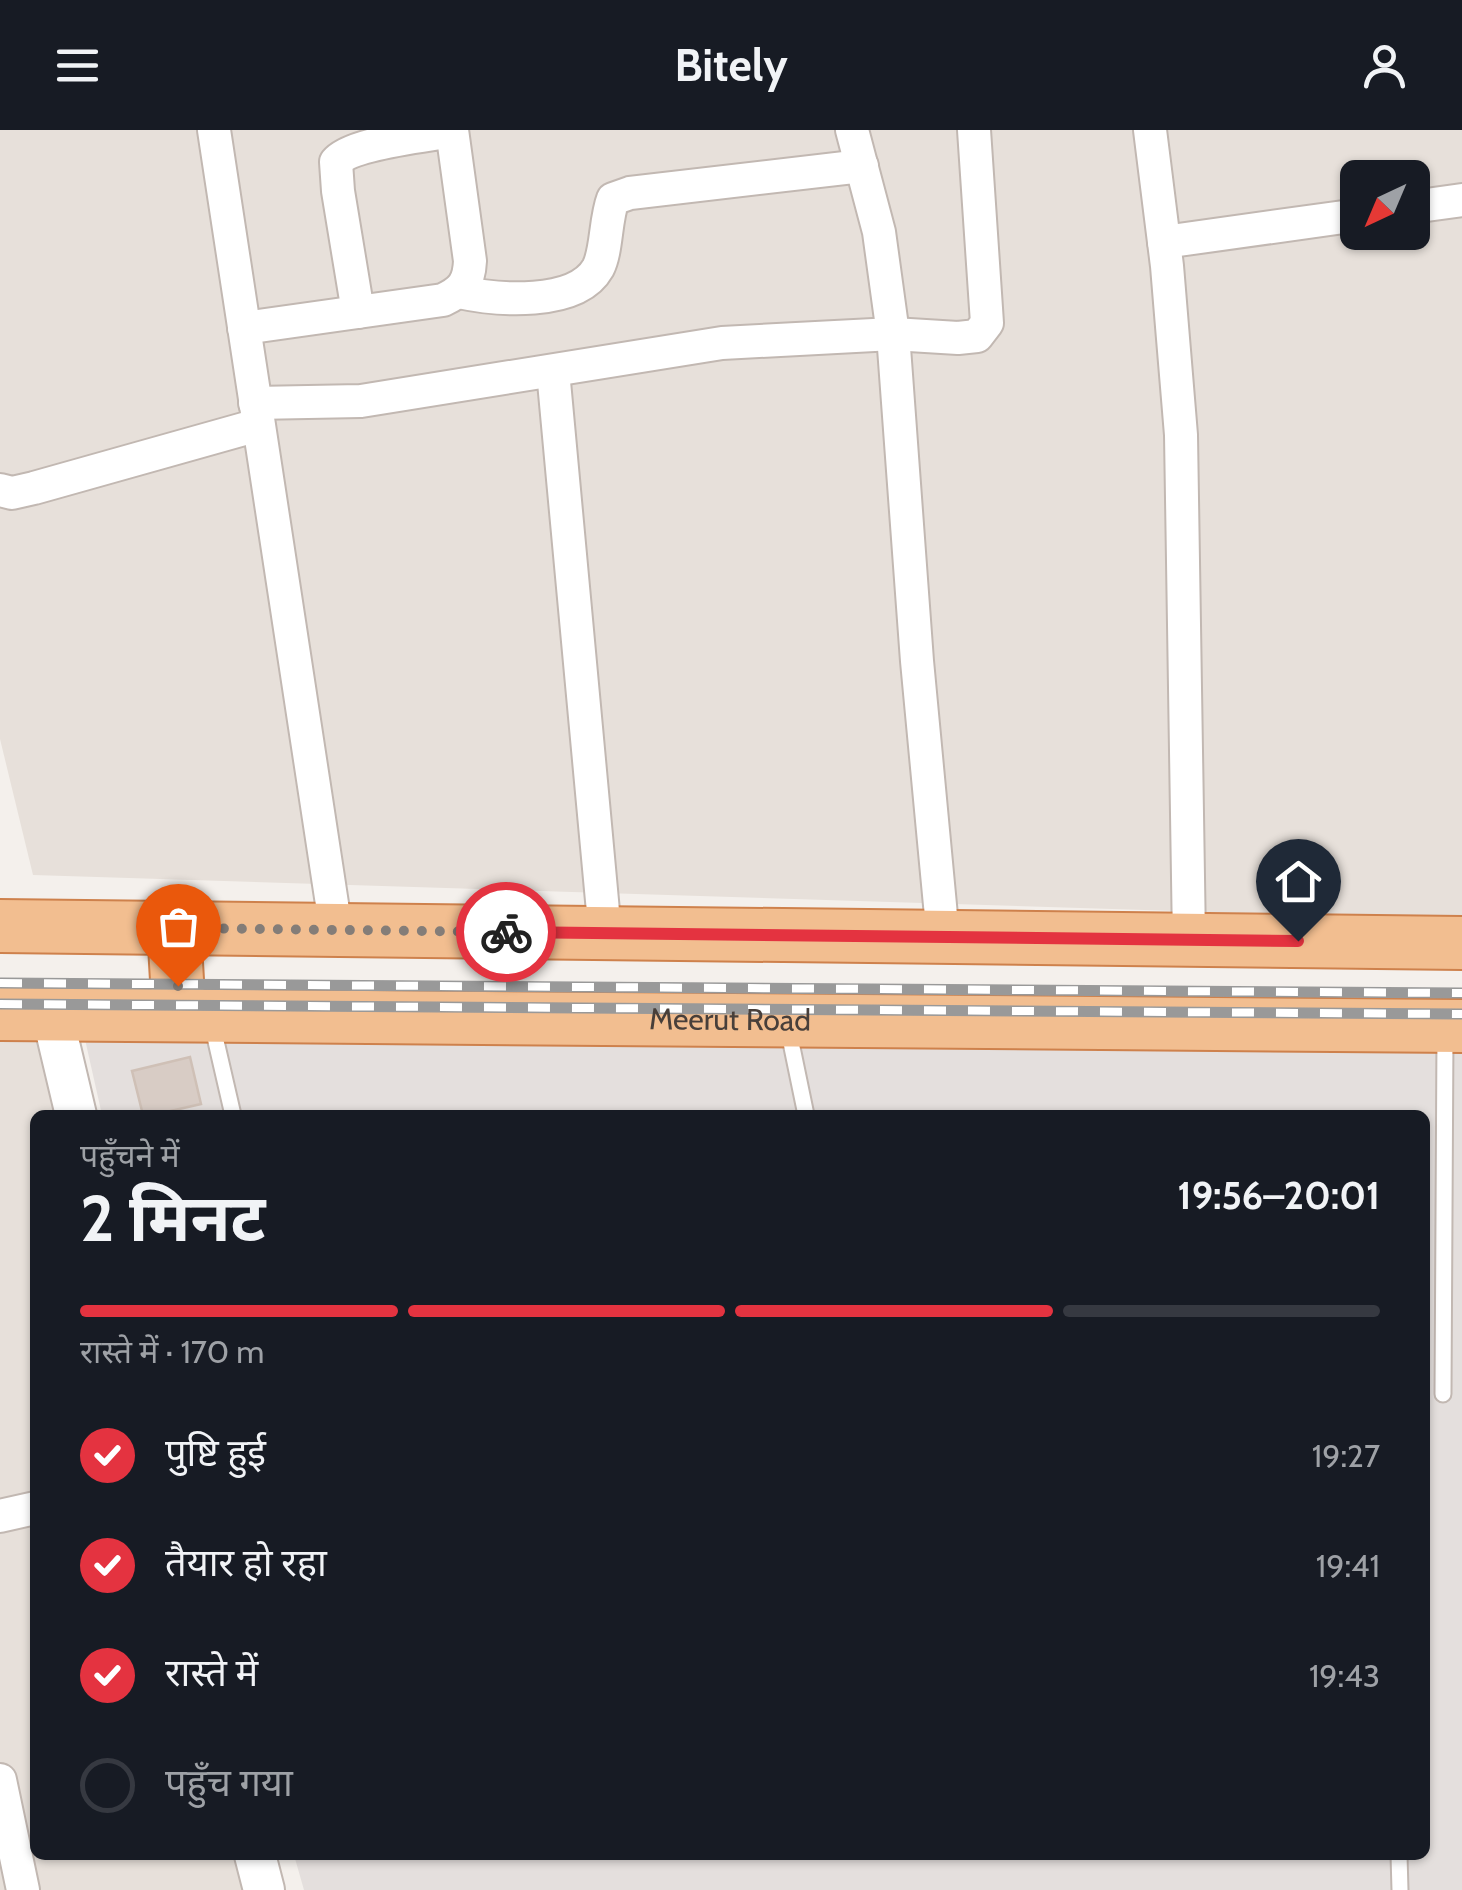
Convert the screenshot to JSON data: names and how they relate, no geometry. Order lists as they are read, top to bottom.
{
  "streets": {
    "highway": ["Meerut Road"]
  },
  "north": "bottom left",
  "page": {
    "header": "Bitely",
    "heading": ["2 मिनट", "पहुँचने में", "19:56–20:01"],
    "bar": "रास्ते में · 170 m",
    "list": [
      ["पुष्टि हुई", "19:27"],
      ["तैयार हो रहा", "19:41"],
      ["रास्ते में", "19:43"],
      "पहुँच गया"
    ]
  }
}
